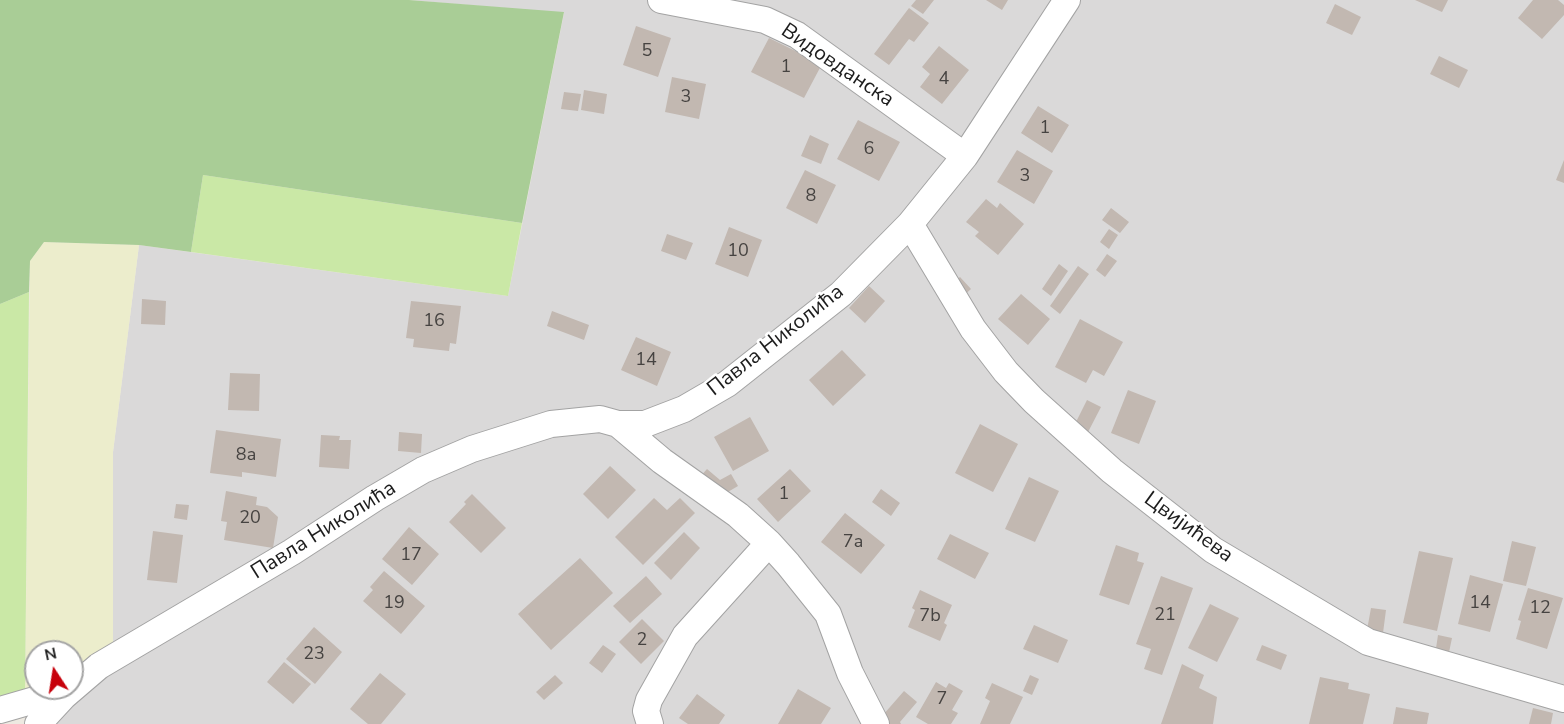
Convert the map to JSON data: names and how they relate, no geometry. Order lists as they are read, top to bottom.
{
  "streets": {
    "street": ["Видовданска", "Павла Николића", "Цвијићева"]
  },
  "crossings": [
    ["Видовданска", "Павла Николића"],
    ["Павла Николића", "Цвијићева"]
  ],
  "house_numbers": [
    "5",
    "1",
    "4",
    "3",
    "1",
    "6",
    "3",
    "8",
    "10",
    "16",
    "14",
    "8a",
    "1",
    "20",
    "7a",
    "17",
    "19",
    "14",
    "12",
    "21",
    "7b",
    "2",
    "23",
    "7"
  ],
  "north": "top"
}
